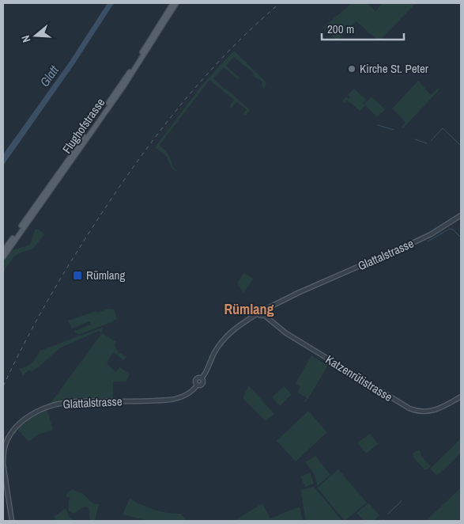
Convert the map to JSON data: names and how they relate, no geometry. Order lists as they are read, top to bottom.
{
  "streets": {
    "main road": ["Flughofstrasse"],
    "street": ["Glattalstrasse", "Katzenrütistrasse"]
  },
  "crossings": [
    ["Glattalstrasse", "Katzenrütistrasse"]
  ],
  "districts": ["Rümlang"],
  "water": ["Glatt"],
  "places": {
    "other": ["Kirche St. Peter"],
    "transit": ["Rümlang"]
  },
  "scale_bar": "200 m",
  "north": "left"
}
